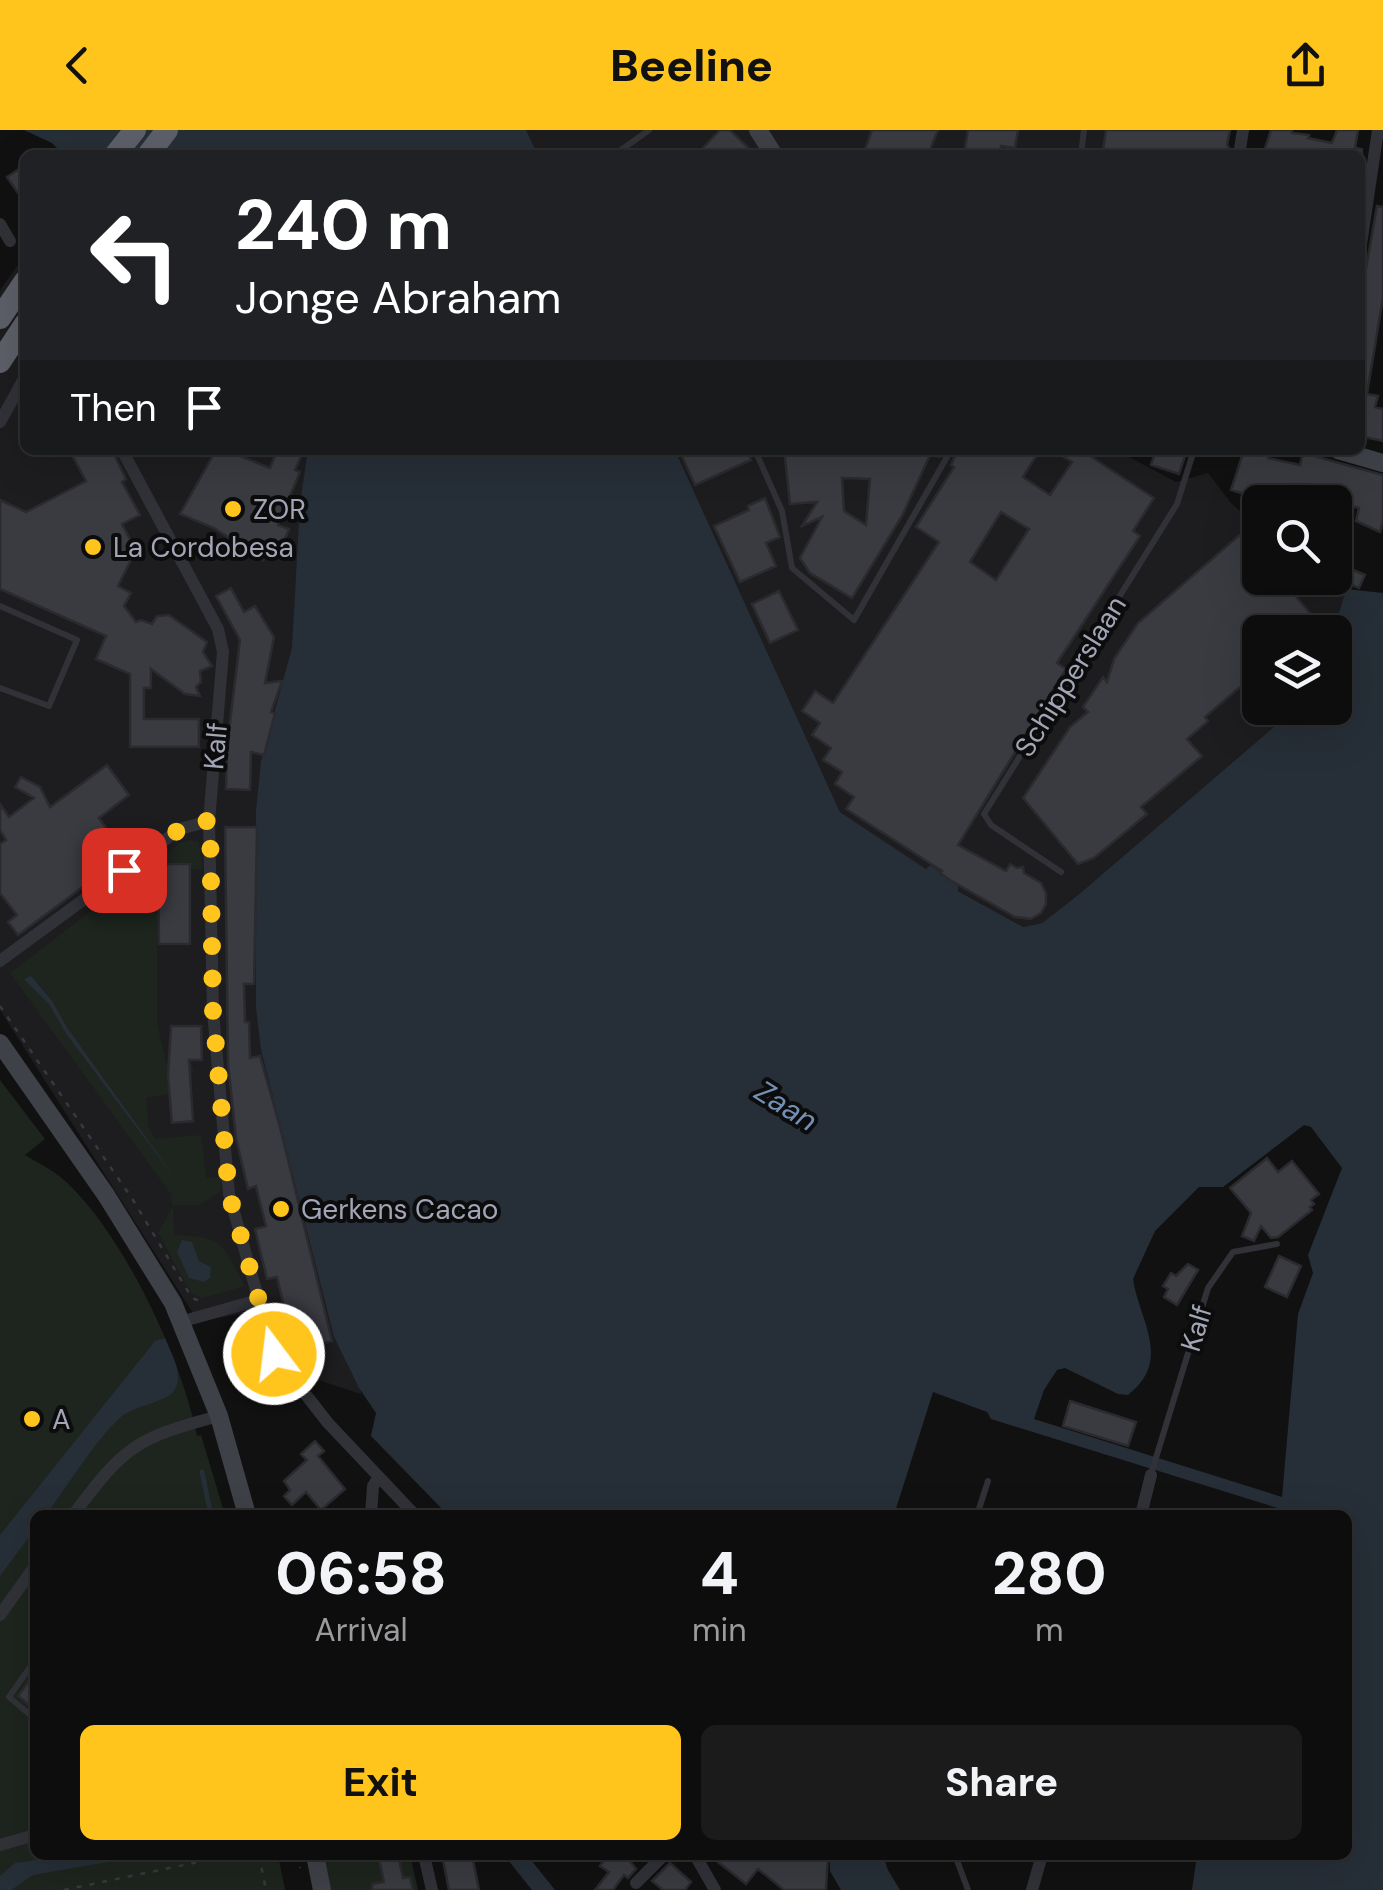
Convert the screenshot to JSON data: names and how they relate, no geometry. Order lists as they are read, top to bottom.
{
  "streets": {
    "street": ["Kalf"],
    "lane": ["Schipperslaan"]
  },
  "water": ["Zaan"],
  "places": [
    "ZOR",
    "La Cordobesa",
    "Gerkens Cacao",
    "A"
  ],
  "page": {
    "header": "Beeline",
    "turn": ["240 m", "Jonge Abraham"],
    "then": "Then",
    "eta": [
      "06:58",
      "Arrival",
      "4",
      "min",
      "280",
      "m"
    ],
    "buttons": ["Exit", "Share"]
  }
}
